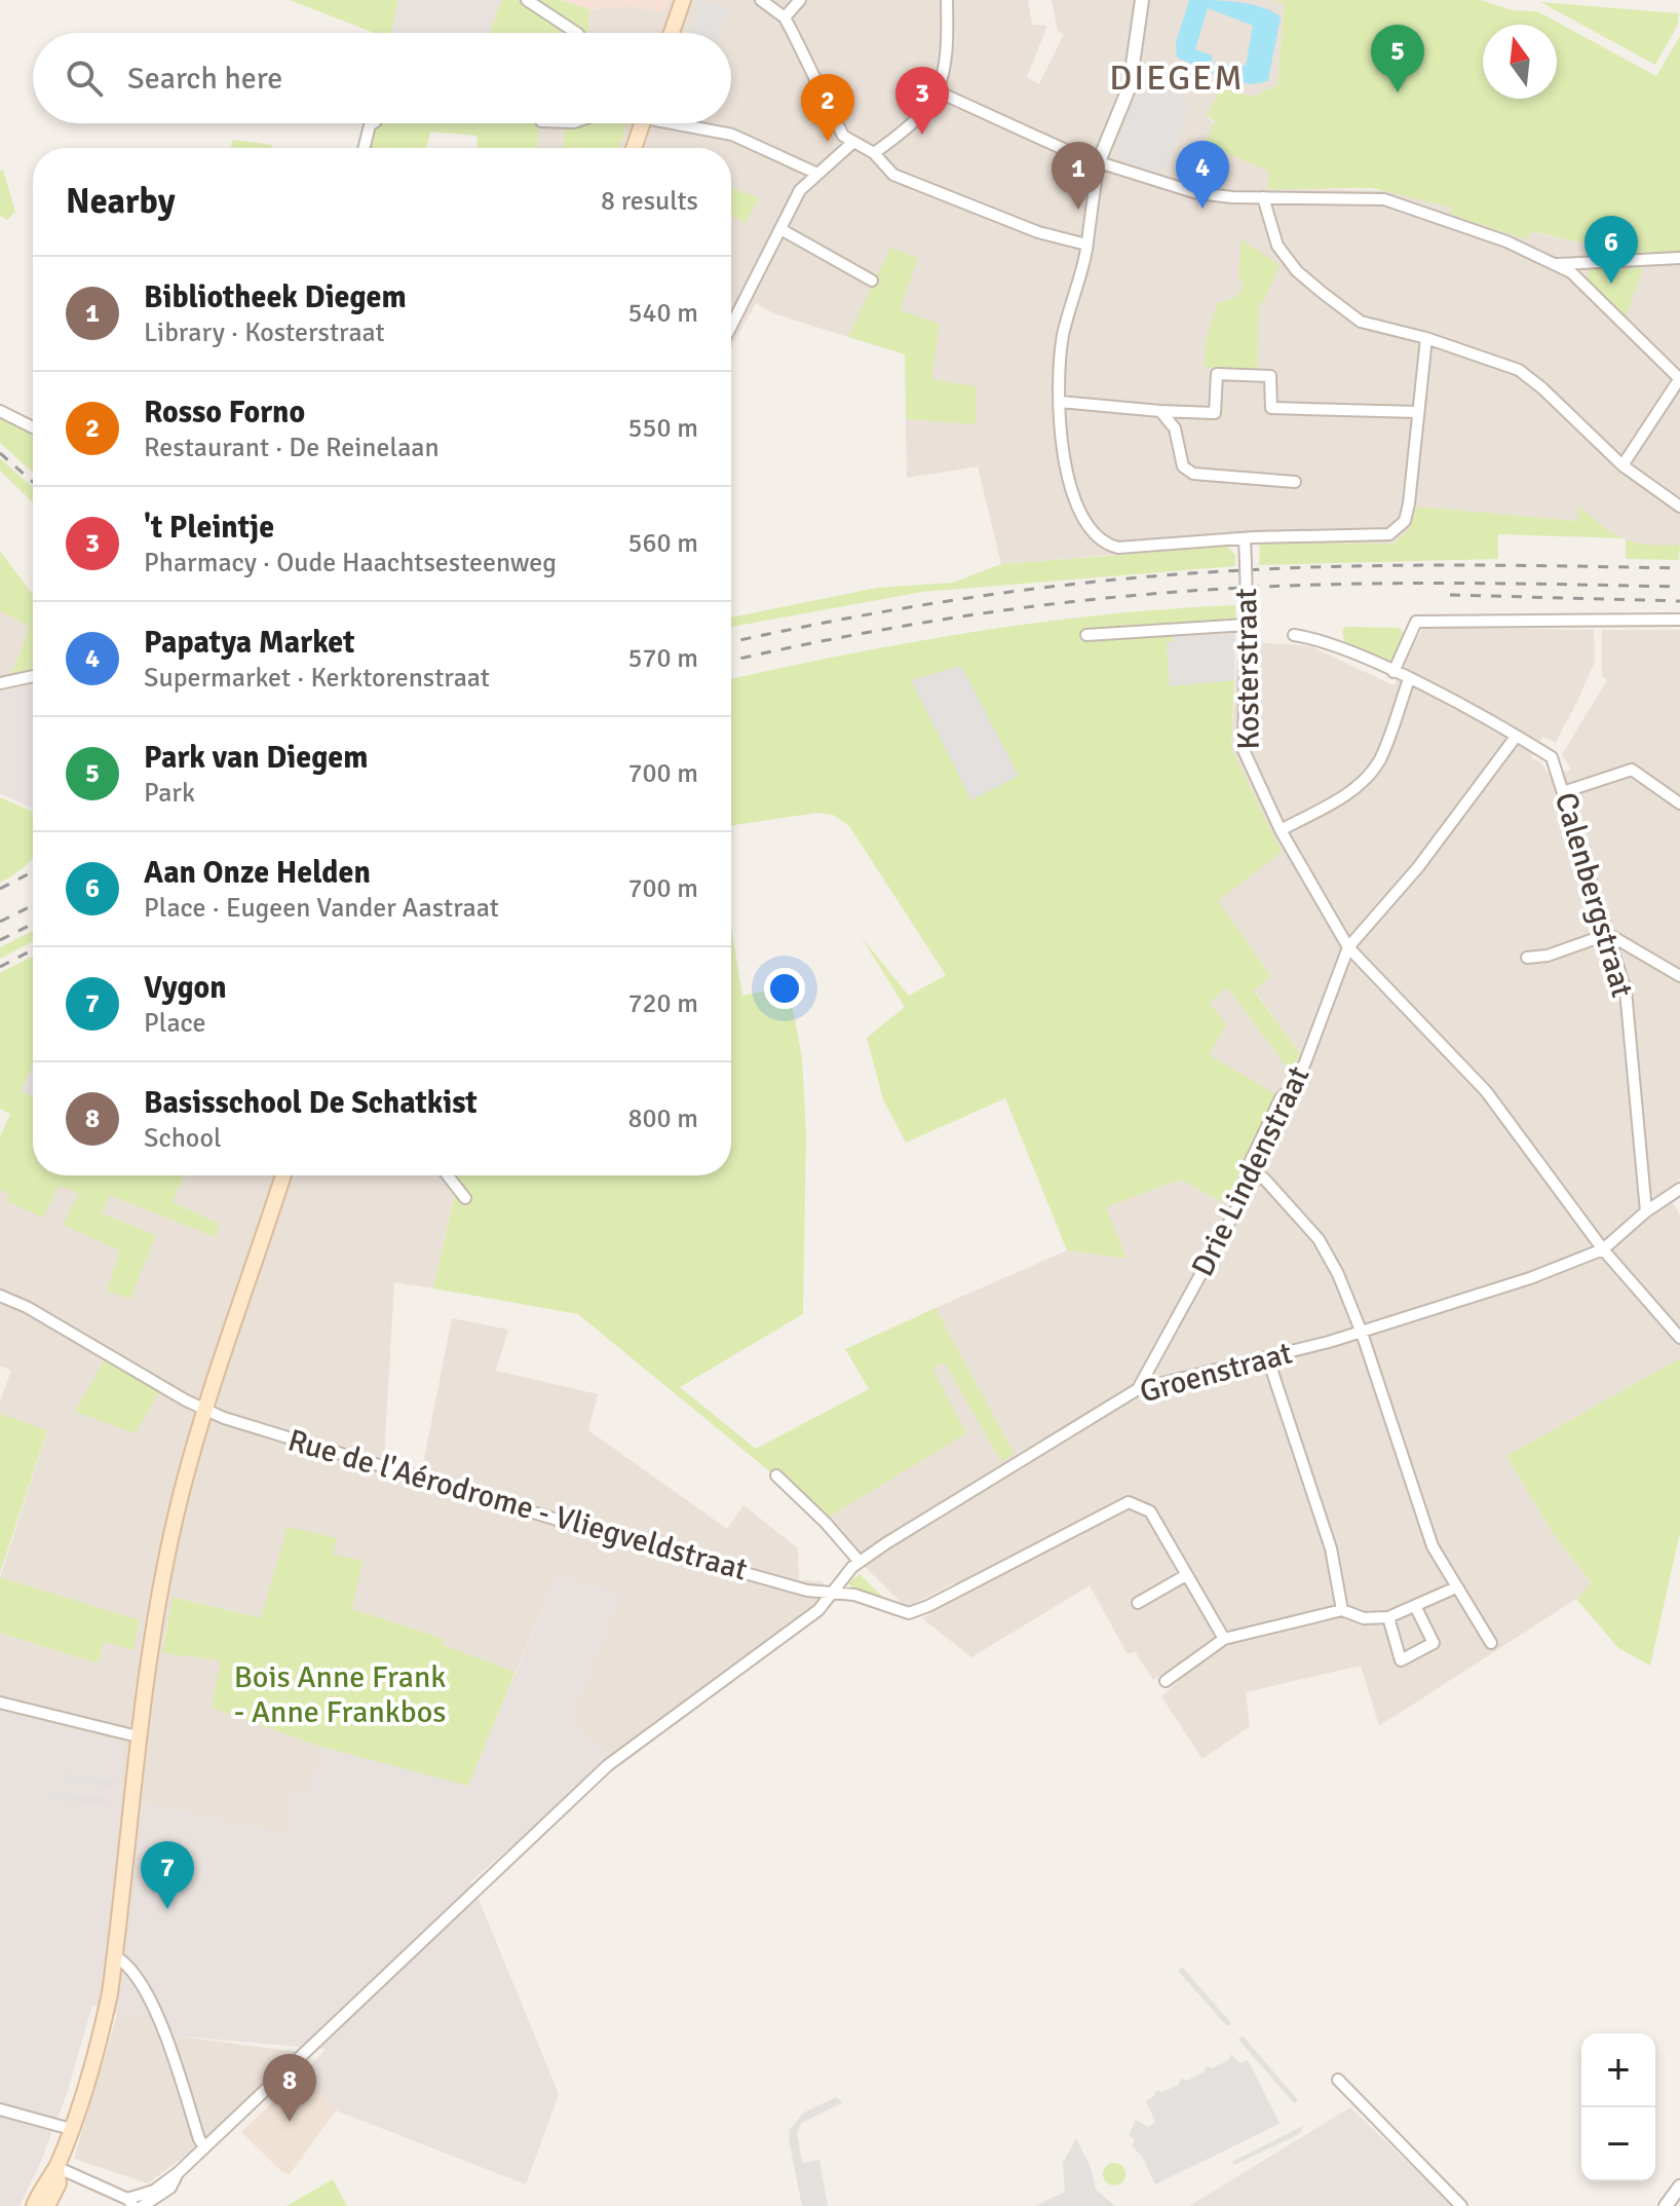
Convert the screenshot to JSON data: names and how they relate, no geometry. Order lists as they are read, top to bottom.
{
  "streets": {
    "street": [
      "Kosterstraat",
      "Calenbergstraat",
      "Drie Lindenstraat",
      "Groenstraat",
      "Rue de l'Aérodrome - Vliegveldstraat"
    ]
  },
  "crossings": [
    ["Kosterstraat", "Drie Lindenstraat"],
    ["Kosterstraat", "Groenstraat"],
    ["Calenbergstraat", "Groenstraat"],
    ["Drie Lindenstraat", "Groenstraat"],
    ["Groenstraat", "Rue de l'Aérodrome - Vliegveldstraat"]
  ],
  "districts": ["DIEGEM"],
  "parks": ["Bois Anne Frank - Anne Frankbos"],
  "north": "top",
  "page": {
    "pins": [
      "5",
      "3",
      "2",
      "4",
      "1",
      "6",
      "7",
      "8"
    ],
    "search": "Search here",
    "heading": ["Nearby", "8 results"],
    "list": [
      {
        "mark": "1",
        "name": "Bibliotheek Diegem",
        "note": "Library · Kosterstraat",
        "value": "540 m"
      },
      {
        "mark": "2",
        "name": "Rosso Forno",
        "note": "Restaurant · De Reinelaan",
        "value": "550 m"
      },
      {
        "mark": "3",
        "name": "'t Pleintje",
        "note": "Pharmacy · Oude Haachtsesteenweg",
        "value": "560 m"
      },
      {
        "mark": "4",
        "name": "Papatya Market",
        "note": "Supermarket · Kerktorenstraat",
        "value": "570 m"
      },
      {
        "mark": "5",
        "name": "Park van Diegem",
        "note": "Park",
        "value": "700 m"
      },
      {
        "mark": "6",
        "name": "Aan Onze Helden",
        "note": "Place · Eugeen Vander Aastraat",
        "value": "700 m"
      },
      {
        "mark": "7",
        "name": "Vygon",
        "note": "Place",
        "value": "720 m"
      },
      {
        "mark": "8",
        "name": "Basisschool De Schatkist",
        "note": "School",
        "value": "800 m"
      }
    ],
    "map_buttons": ["+", "−"]
  }
}
